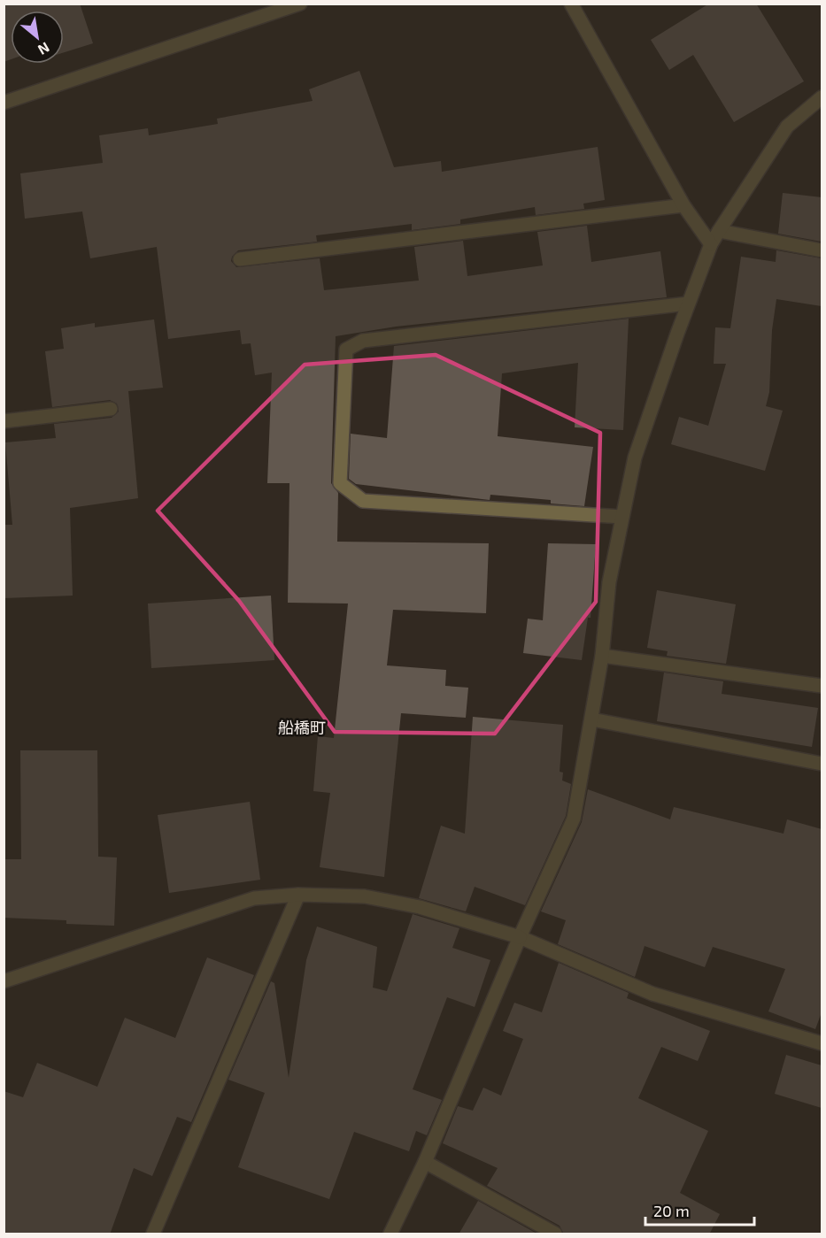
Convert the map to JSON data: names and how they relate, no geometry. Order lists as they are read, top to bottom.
{
  "districts": ["船橋町"],
  "scale_bar": "20 m",
  "north": "bottom right"
}
